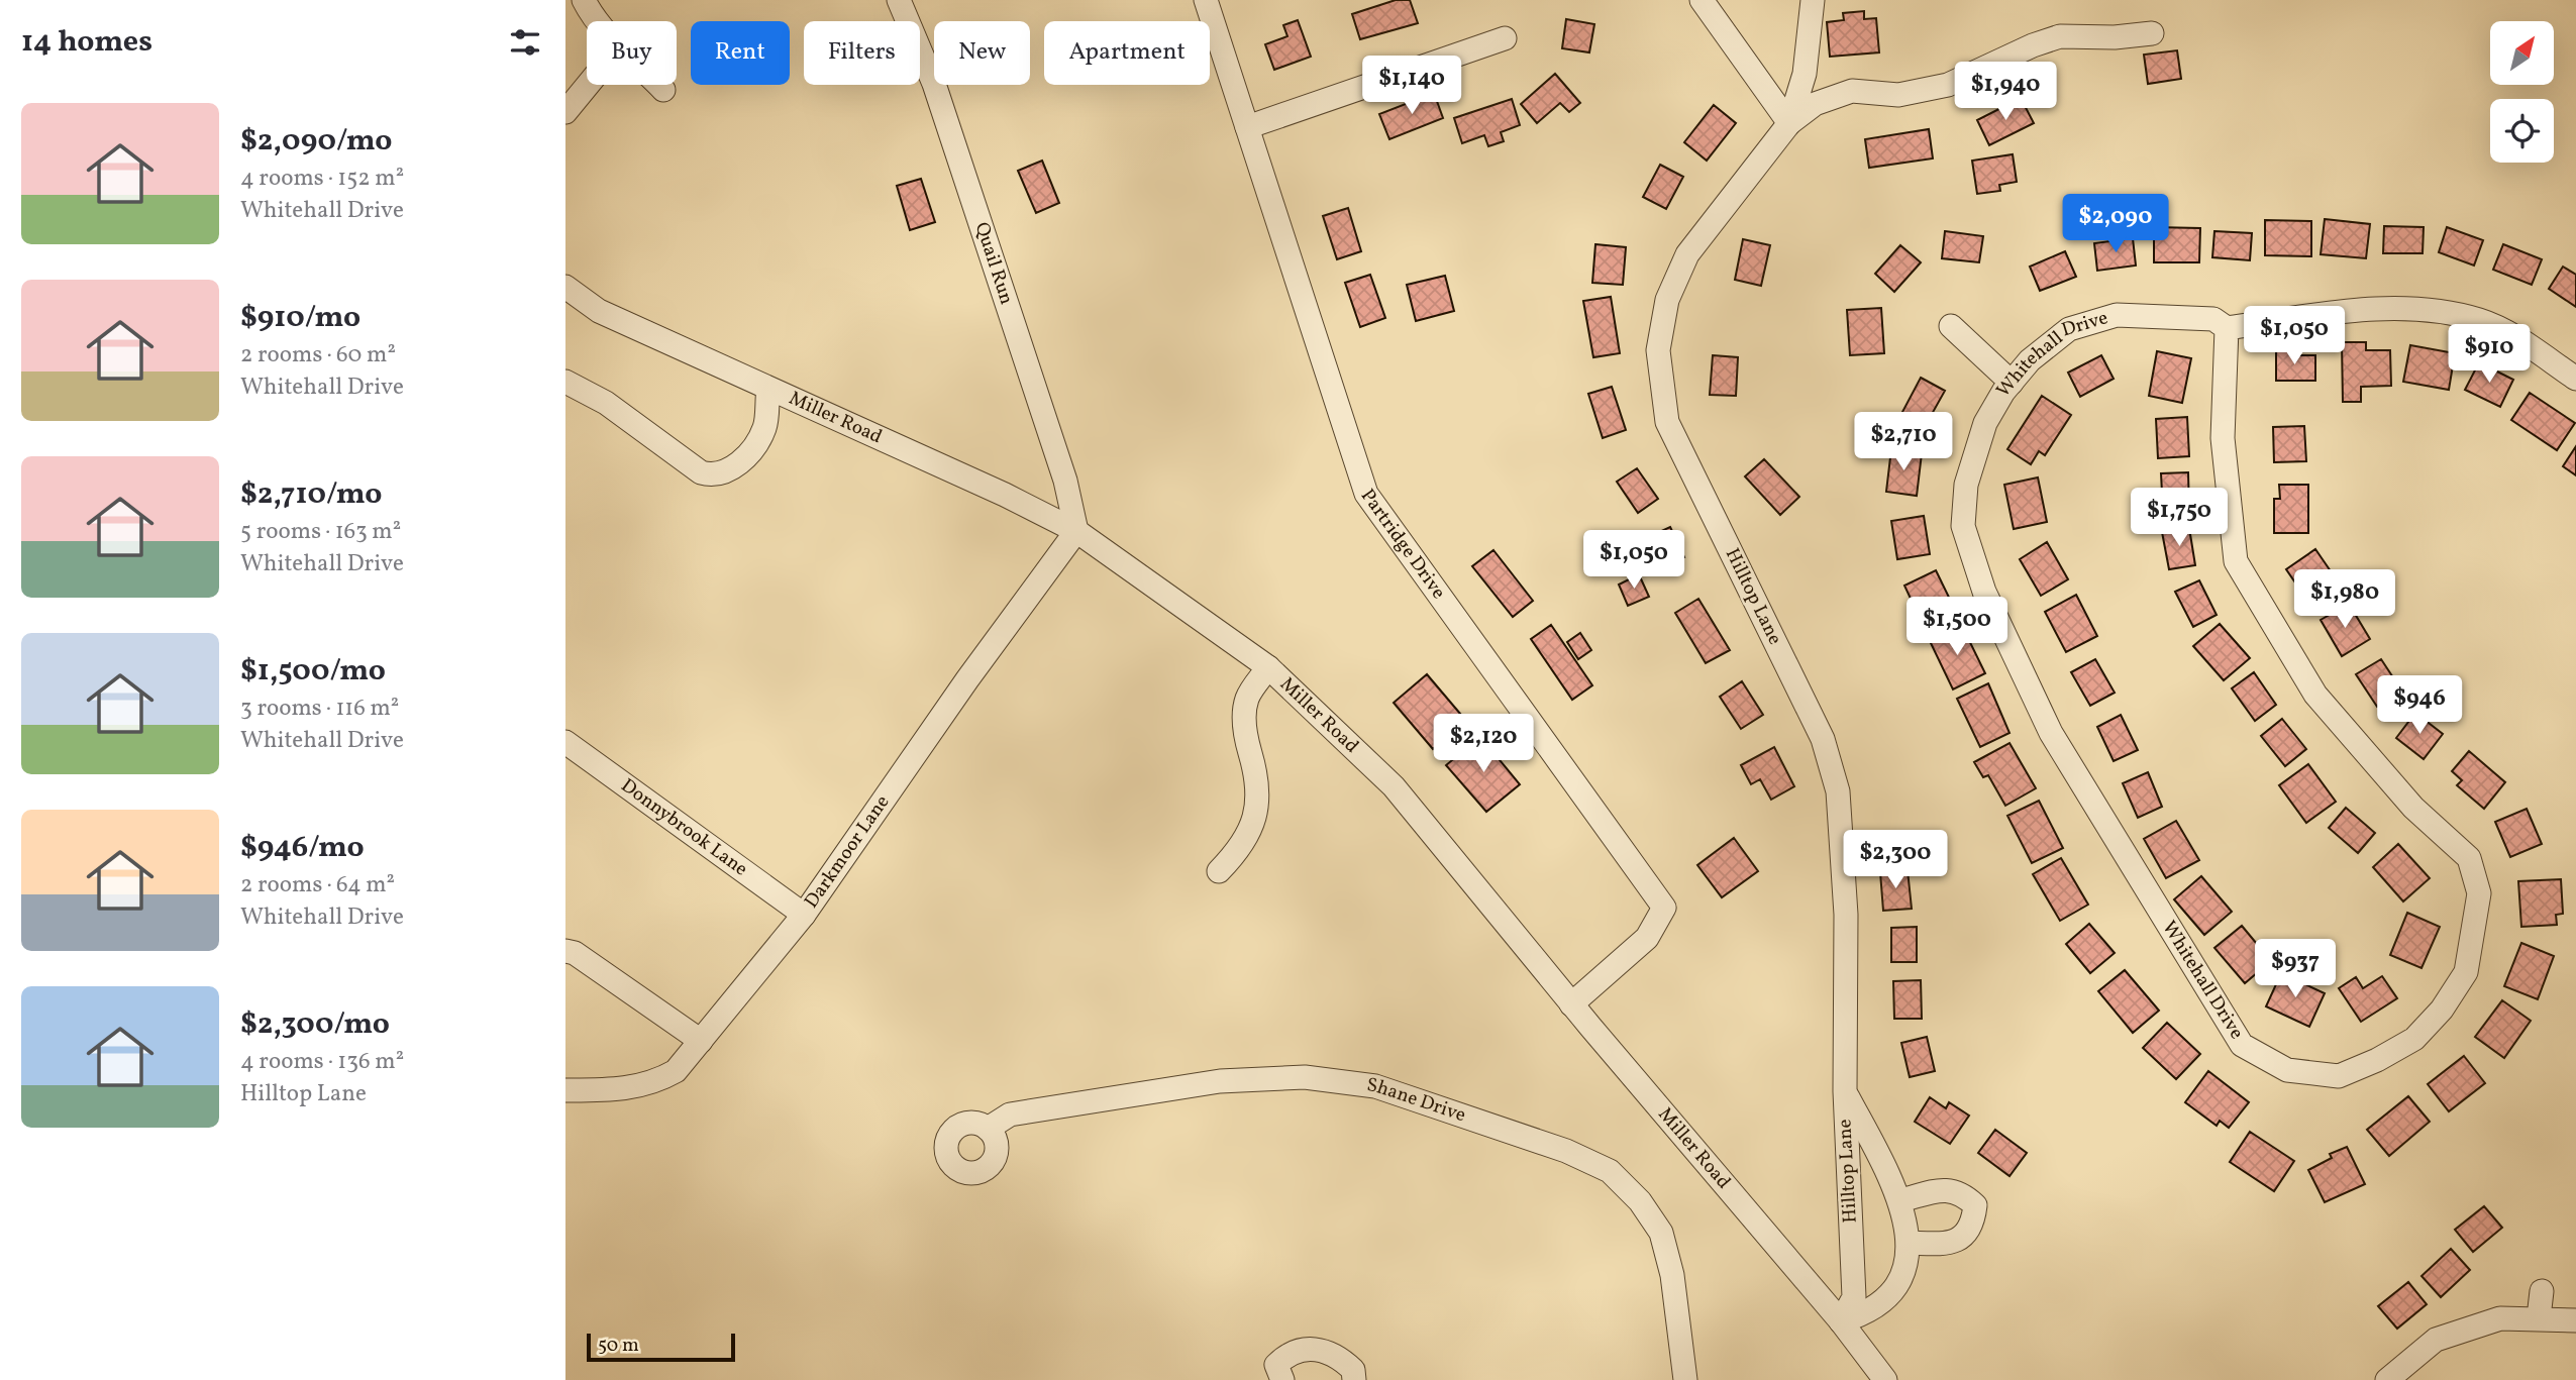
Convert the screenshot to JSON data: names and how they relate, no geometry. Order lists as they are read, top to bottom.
{
  "streets": {
    "street": [
      "Quail Run",
      "Whitehall Drive",
      "Miller Road",
      "Partridge Drive",
      "Hilltop Lane",
      "Donnybrook Lane",
      "Darkmoor Lane",
      "Shane Drive"
    ]
  },
  "crossings": [
    ["Quail Run", "Miller Road"],
    ["Quail Run", "Darkmoor Lane"],
    ["Miller Road", "Partridge Drive"],
    ["Miller Road", "Hilltop Lane"],
    ["Miller Road", "Darkmoor Lane"],
    ["Donnybrook Lane", "Darkmoor Lane"]
  ],
  "scale_bar": "50 m",
  "north": "top right",
  "page": {
    "heading": "14 homes",
    "chip": [
      "Buy",
      "Rent",
      "Filters",
      "New",
      "Apartment"
    ],
    "price": [
      "$1,140",
      "$1,940",
      "$2,090",
      "$1,050",
      "$910",
      "$2,710",
      "$1,750",
      "$1,050",
      "$1,980",
      "$1,500",
      "$946",
      "$2,120",
      "$2,300",
      "$937"
    ],
    "list": [
      {
        "name": "$2,090/mo",
        "note": "4 rooms · 152 m² · Whitehall Drive"
      },
      {
        "name": "$910/mo",
        "note": "2 rooms · 60 m² · Whitehall Drive"
      },
      {
        "name": "$2,710/mo",
        "note": "5 rooms · 163 m² · Whitehall Drive"
      },
      {
        "name": "$1,500/mo",
        "note": "3 rooms · 116 m² · Whitehall Drive"
      },
      {
        "name": "$946/mo",
        "note": "2 rooms · 64 m² · Whitehall Drive"
      },
      {
        "name": "$2,300/mo",
        "note": "4 rooms · 136 m² · Hilltop Lane"
      }
    ],
    "scale": "50 m"
  }
}
